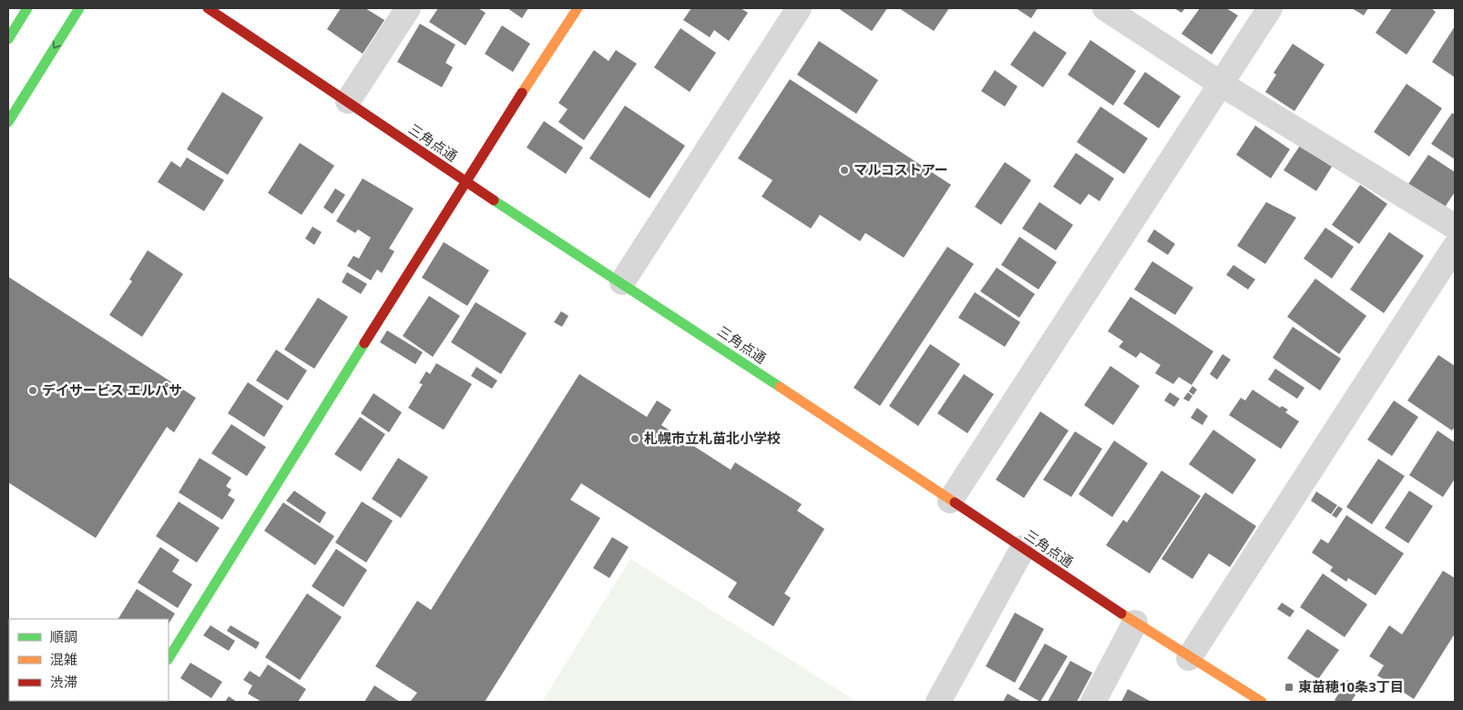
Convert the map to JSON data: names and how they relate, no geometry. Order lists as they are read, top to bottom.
{
  "streets": {
    "street": ["三角点通"]
  },
  "places": {
    "other": ["マルコストアー", "デイサービス エルパサ", "札幌市立札苗北小学校"],
    "transit": ["東苗穂10条3丁目"]
  },
  "legend": ["順調", "混雑", "渋滞"]
}
